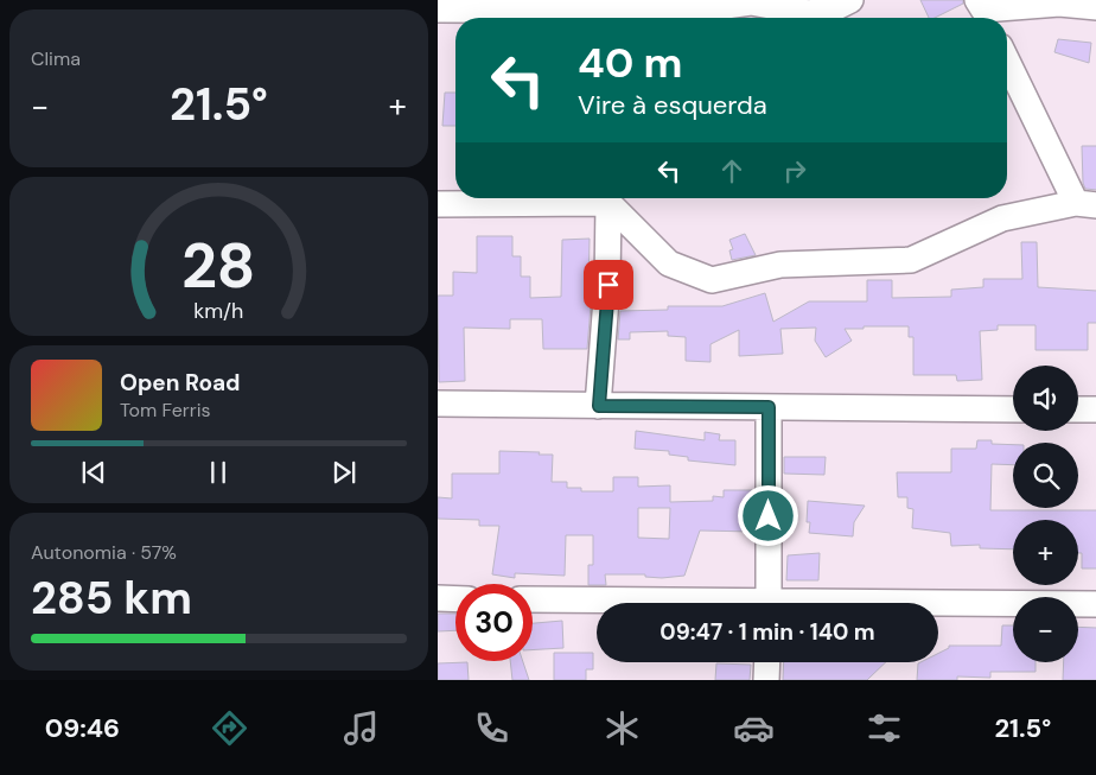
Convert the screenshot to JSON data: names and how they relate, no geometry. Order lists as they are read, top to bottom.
{
  "page": {
    "tile": [
      "Clima",
      ["Autonomia · 57%", "285 km"]
    ],
    "turn": ["40 m", "Vire à esquerda"],
    "heat": ["−", "21.5°", "+"],
    "song": ["Open Road", "Tom Ferris"],
    "map_buttons": ["+", "−"],
    "limit": "30",
    "trip": "09:47 · 1 min · 140 m",
    "tabs": ["09:46", "21.5°"],
    "gauge": ["28", "km/h"]
  }
}
